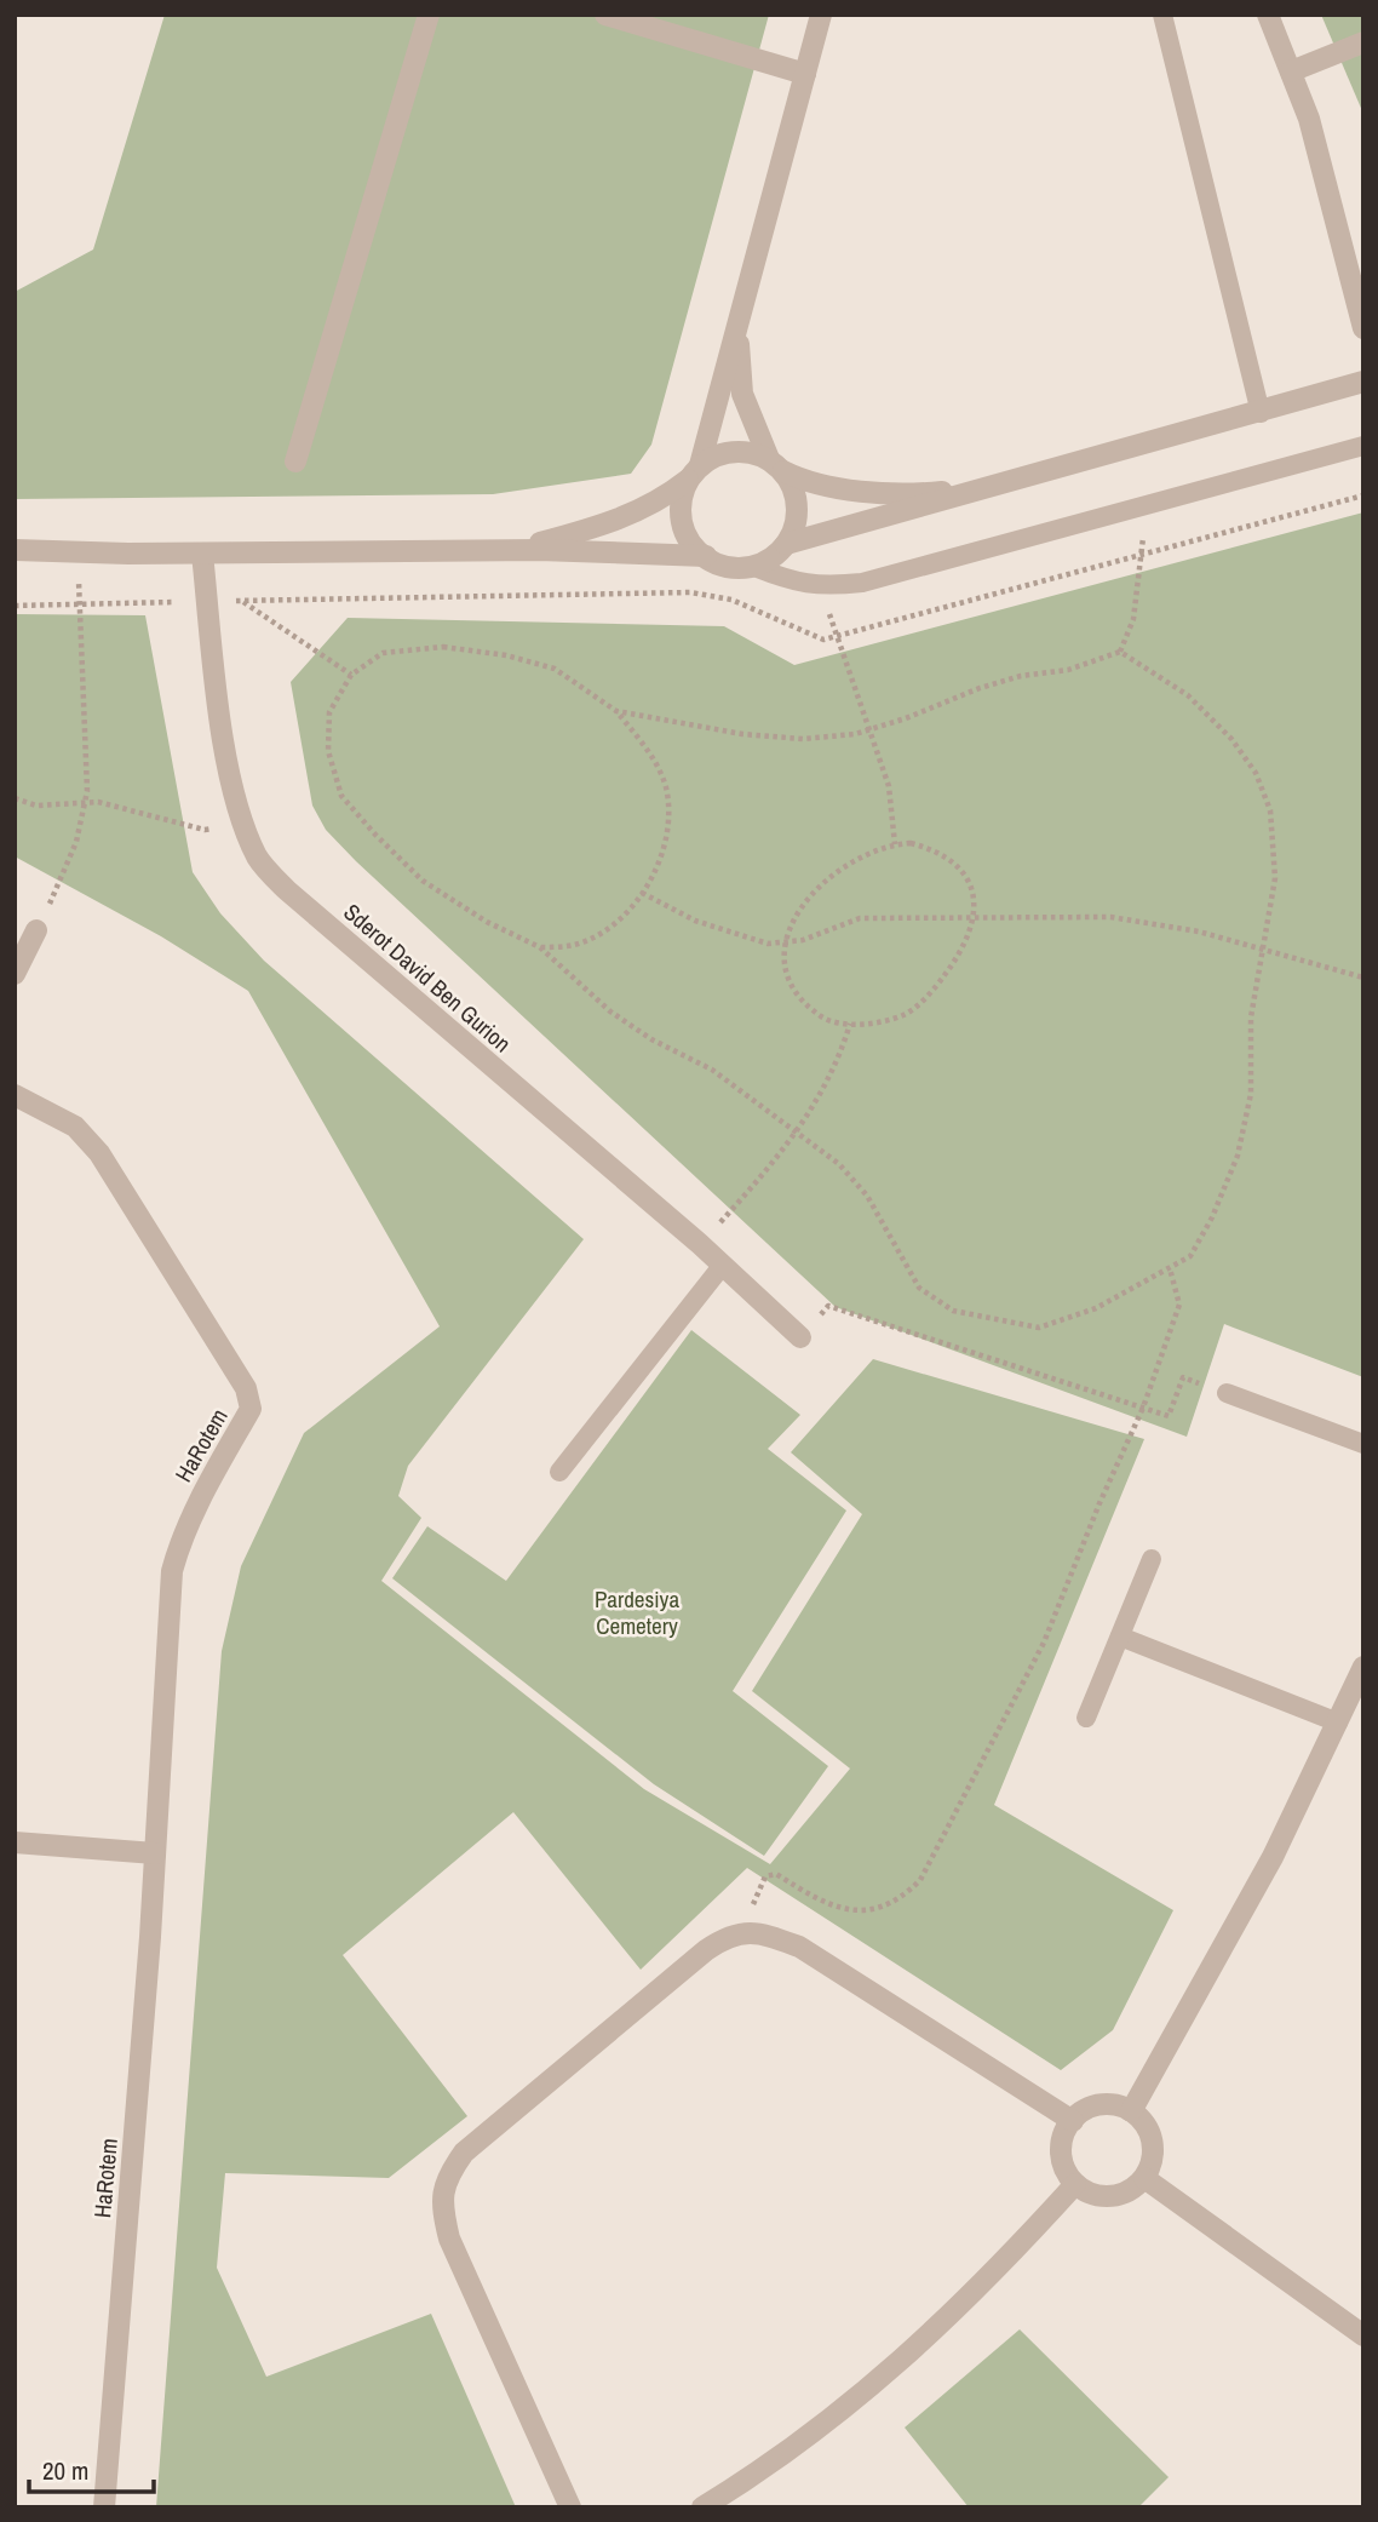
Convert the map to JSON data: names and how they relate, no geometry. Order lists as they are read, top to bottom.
{
  "streets": {
    "street": ["Sderot David Ben Gurion", "HaRotem"]
  },
  "parks": ["Pardesiya Cemetery"],
  "scale_bar": "20 m"
}
